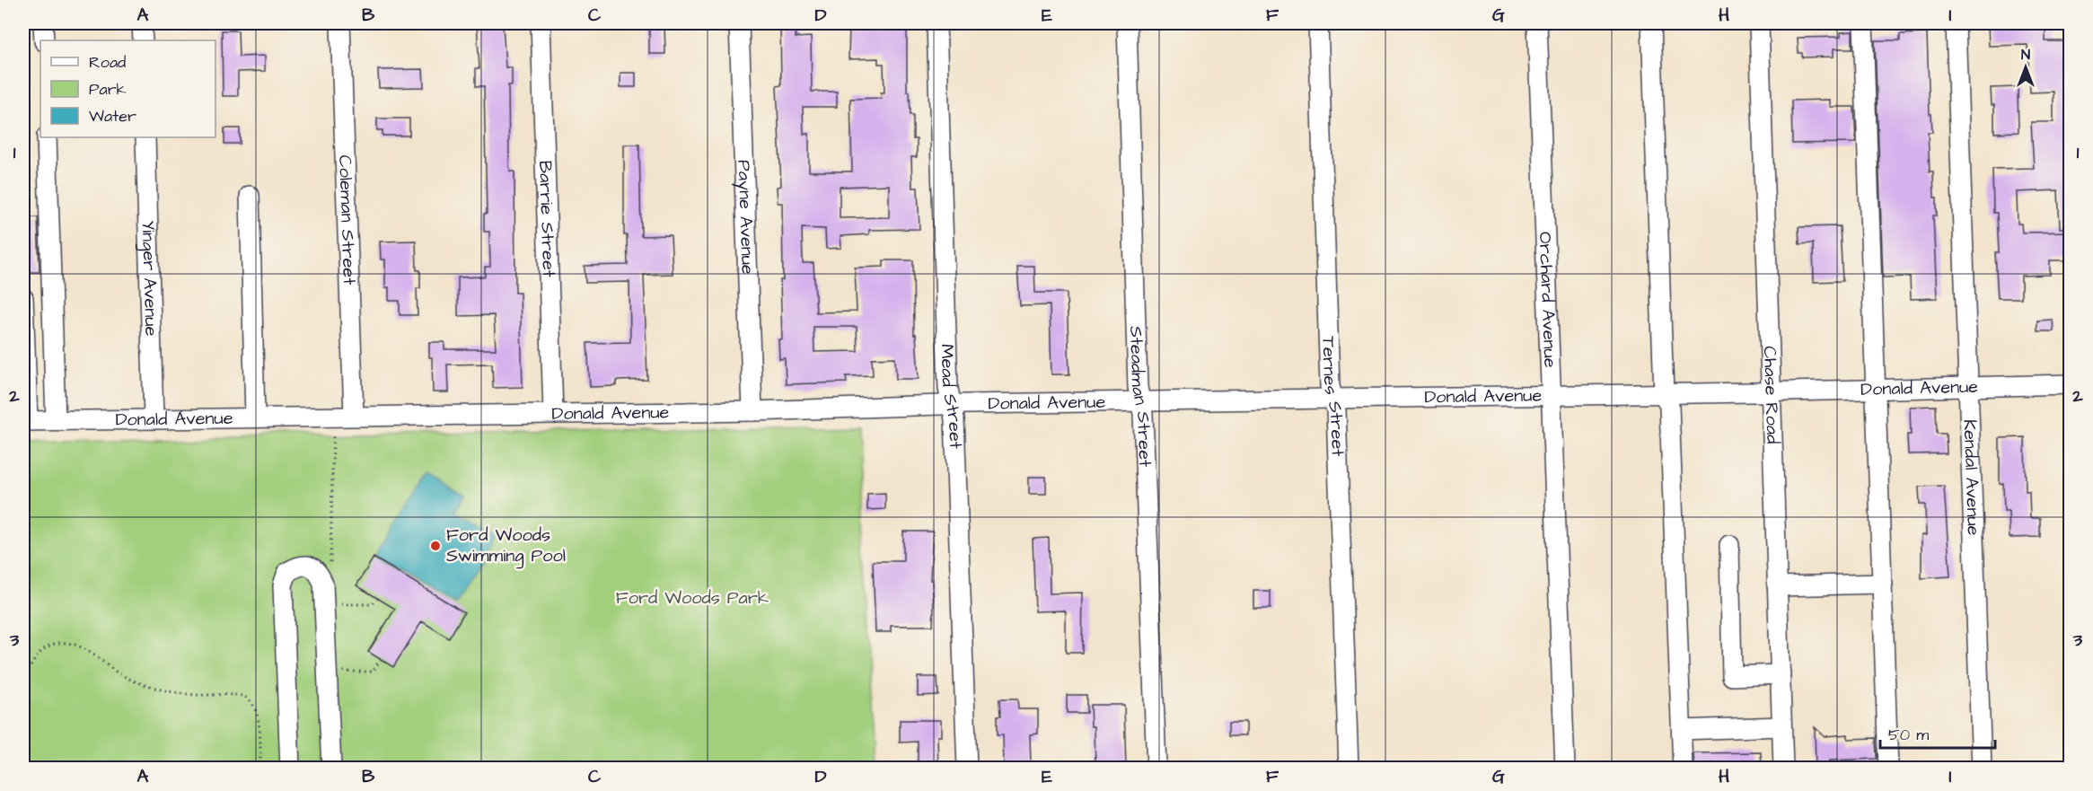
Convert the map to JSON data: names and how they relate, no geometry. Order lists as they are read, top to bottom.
{
  "streets": {
    "street": [
      "Payne Avenue",
      "Barrie Street",
      "Coleman Street",
      "Yinger Avenue",
      "Orchard Avenue",
      "Donald Avenue",
      "Chase Road",
      "Mead Street",
      "Steadman Street",
      "Ternes Street",
      "Kendal Avenue"
    ]
  },
  "crossings": [
    ["Payne Avenue", "Donald Avenue"],
    ["Barrie Street", "Donald Avenue"],
    ["Coleman Street", "Donald Avenue"],
    ["Yinger Avenue", "Donald Avenue"],
    ["Orchard Avenue", "Donald Avenue"],
    ["Donald Avenue", "Chase Road"],
    ["Donald Avenue", "Mead Street"],
    ["Donald Avenue", "Steadman Street"],
    ["Donald Avenue", "Ternes Street"],
    ["Donald Avenue", "Kendal Avenue"]
  ],
  "parks": ["Ford Woods Park"],
  "places": ["Ford Woods Swimming Pool"],
  "legend": ["Road", "Park", "Water"],
  "scale_bar": "50 m",
  "north": "top",
  "grid": {
    "columns": [
      "A",
      "B",
      "C",
      "D",
      "E",
      "F",
      "G",
      "H",
      "I"
    ],
    "rows": ["1", "2", "3"]
  }
}
